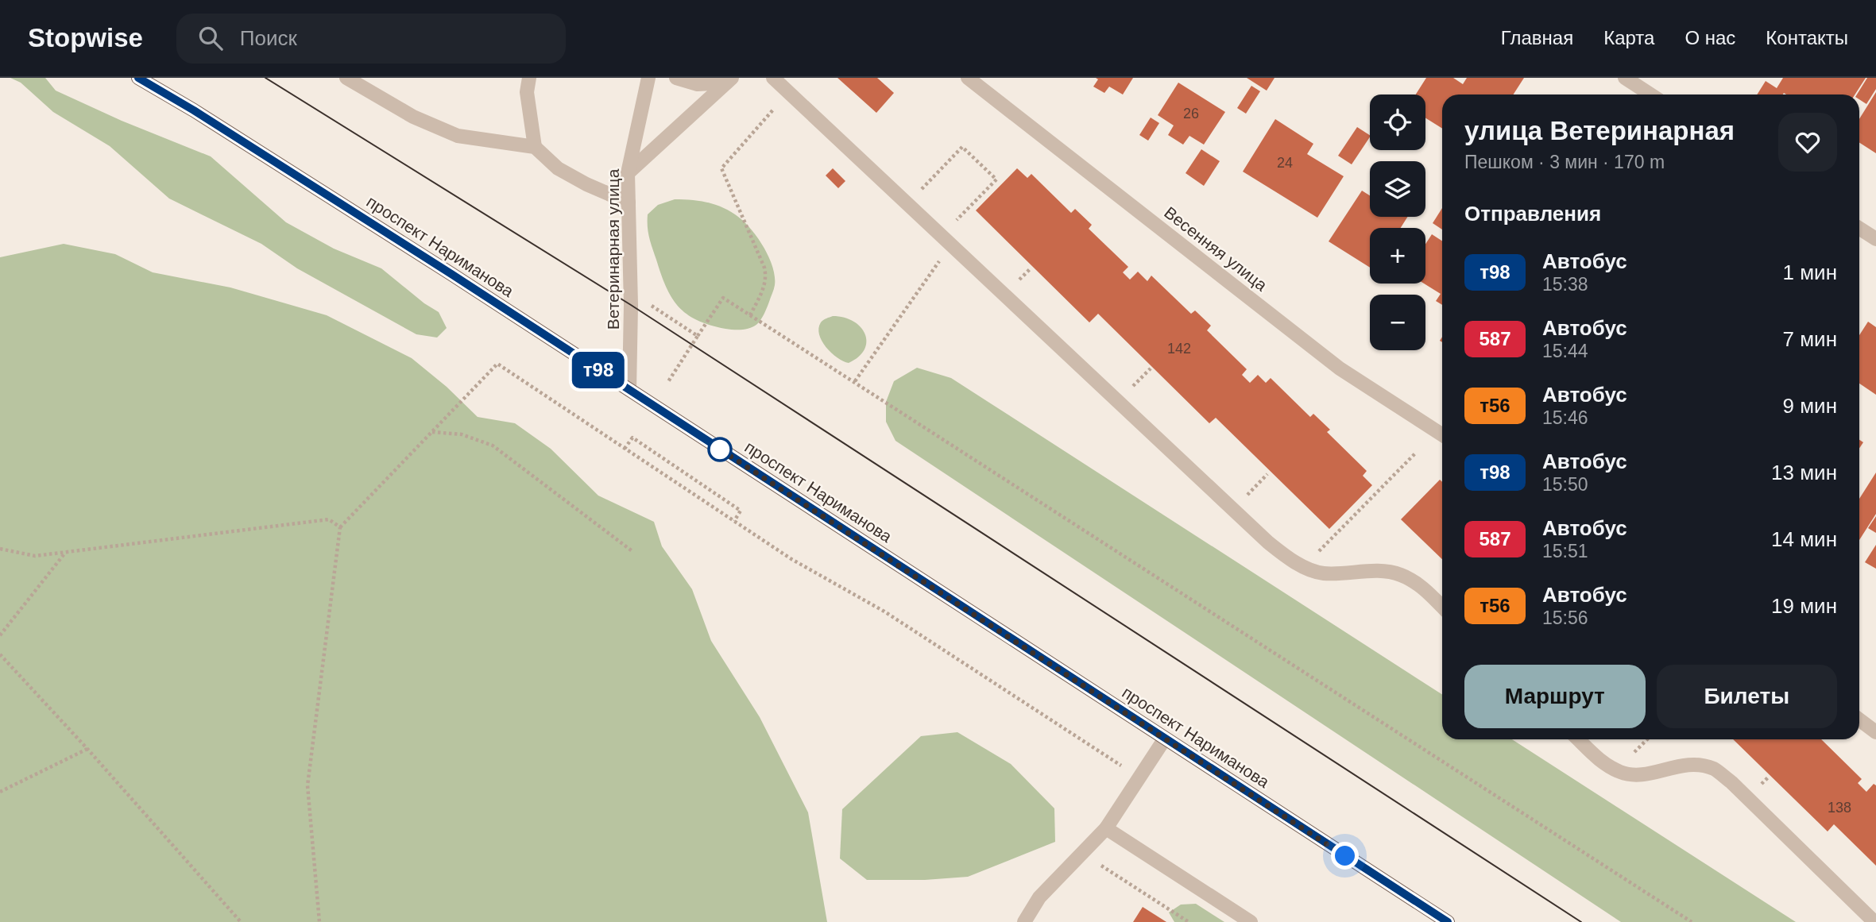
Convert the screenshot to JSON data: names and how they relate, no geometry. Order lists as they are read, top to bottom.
{
  "streets": {
    "main road": ["проспект Нариманова"],
    "street": ["Весенняя улица", "Ветеринарная улица"]
  },
  "crossings": [
    ["проспект Нариманова", "Ветеринарная улица"]
  ],
  "lines": ["bus line т98"],
  "house_numbers": [
    "26",
    "24",
    "142",
    "138"
  ],
  "page": {
    "header": "Stopwise",
    "search": "Поиск",
    "nav": [
      "Главная",
      "Карта",
      "О нас",
      "Контакты"
    ],
    "on_map": "т98",
    "map_buttons": ["+", "−"],
    "heading": [
      ["улица Ветеринарная", "Пешком · 3 мин · 170 m"],
      "Отправления"
    ],
    "list": [
      {
        "mark": "т98",
        "name": "Автобус",
        "note": "15:38",
        "value": "1 мин"
      },
      {
        "mark": "587",
        "name": "Автобус",
        "note": "15:44",
        "value": "7 мин"
      },
      {
        "mark": "т56",
        "name": "Автобус",
        "note": "15:46",
        "value": "9 мин"
      },
      {
        "mark": "т98",
        "name": "Автобус",
        "note": "15:50",
        "value": "13 мин"
      },
      {
        "mark": "587",
        "name": "Автобус",
        "note": "15:51",
        "value": "14 мин"
      },
      {
        "mark": "т56",
        "name": "Автобус",
        "note": "15:56",
        "value": "19 мин"
      }
    ],
    "buttons": ["Маршрут", "Билеты"]
  }
}
